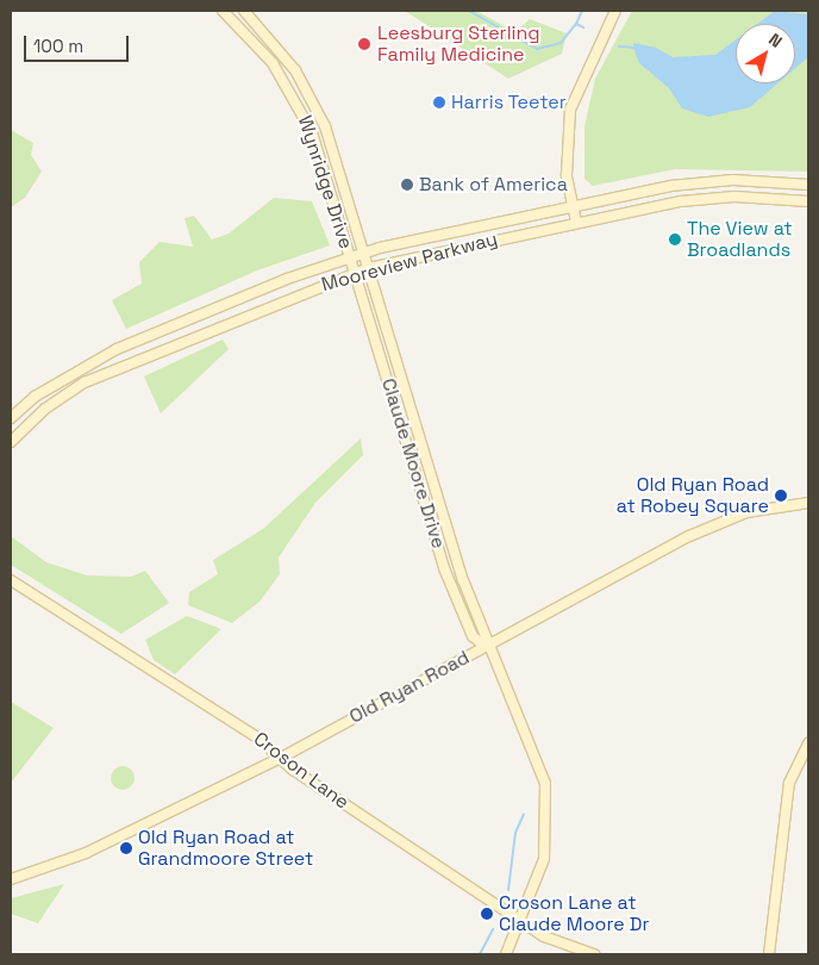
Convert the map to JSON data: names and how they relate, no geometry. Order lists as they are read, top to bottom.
{
  "streets": {
    "street": [
      "Wynridge Drive",
      "Mooreview Parkway",
      "Claude Moore Drive",
      "Old Ryan Road",
      "Croson Lane"
    ]
  },
  "crossings": [
    ["Wynridge Drive", "Mooreview Parkway"],
    ["Wynridge Drive", "Claude Moore Drive"],
    ["Mooreview Parkway", "Claude Moore Drive"],
    ["Claude Moore Drive", "Old Ryan Road"],
    ["Claude Moore Drive", "Croson Lane"],
    ["Old Ryan Road", "Croson Lane"]
  ],
  "places": [
    "Leesburg Sterling Family Medicine",
    "Harris Teeter",
    "Bank of America",
    "The View at Broadlands",
    "Old Ryan Road at Robey Square",
    "Old Ryan Road at Grandmoore Street",
    "Croson Lane at Claude Moore Dr"
  ],
  "scale_bar": "100 m",
  "north": "top right"
}
